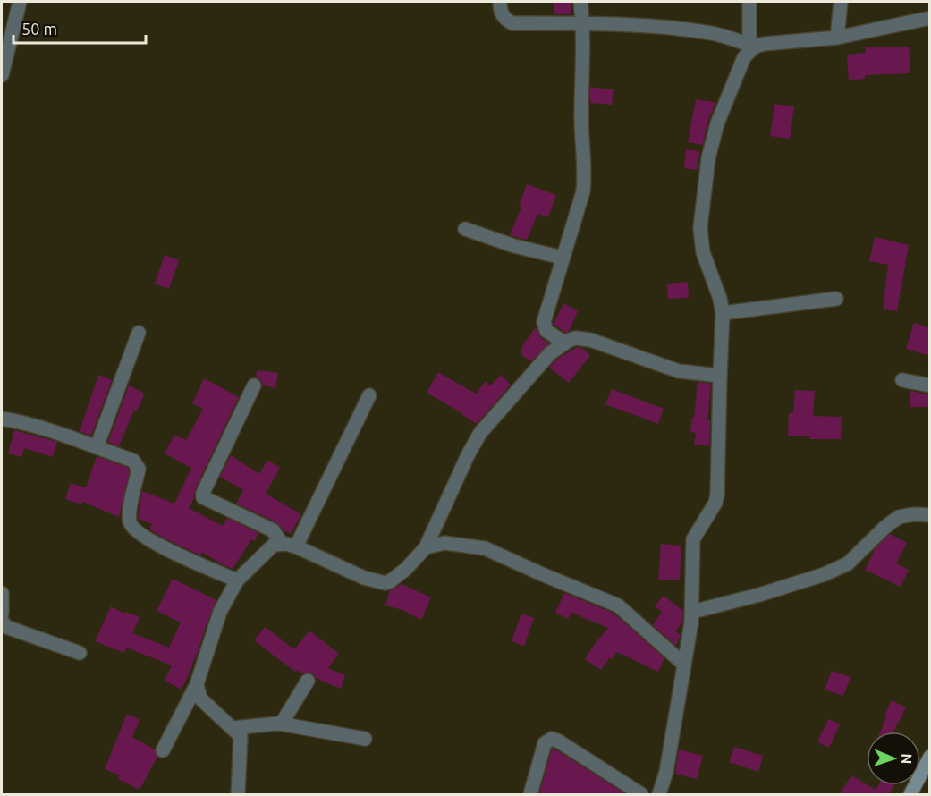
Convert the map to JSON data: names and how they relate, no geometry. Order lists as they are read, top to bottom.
{
  "scale_bar": "50 m",
  "north": "right"
}
